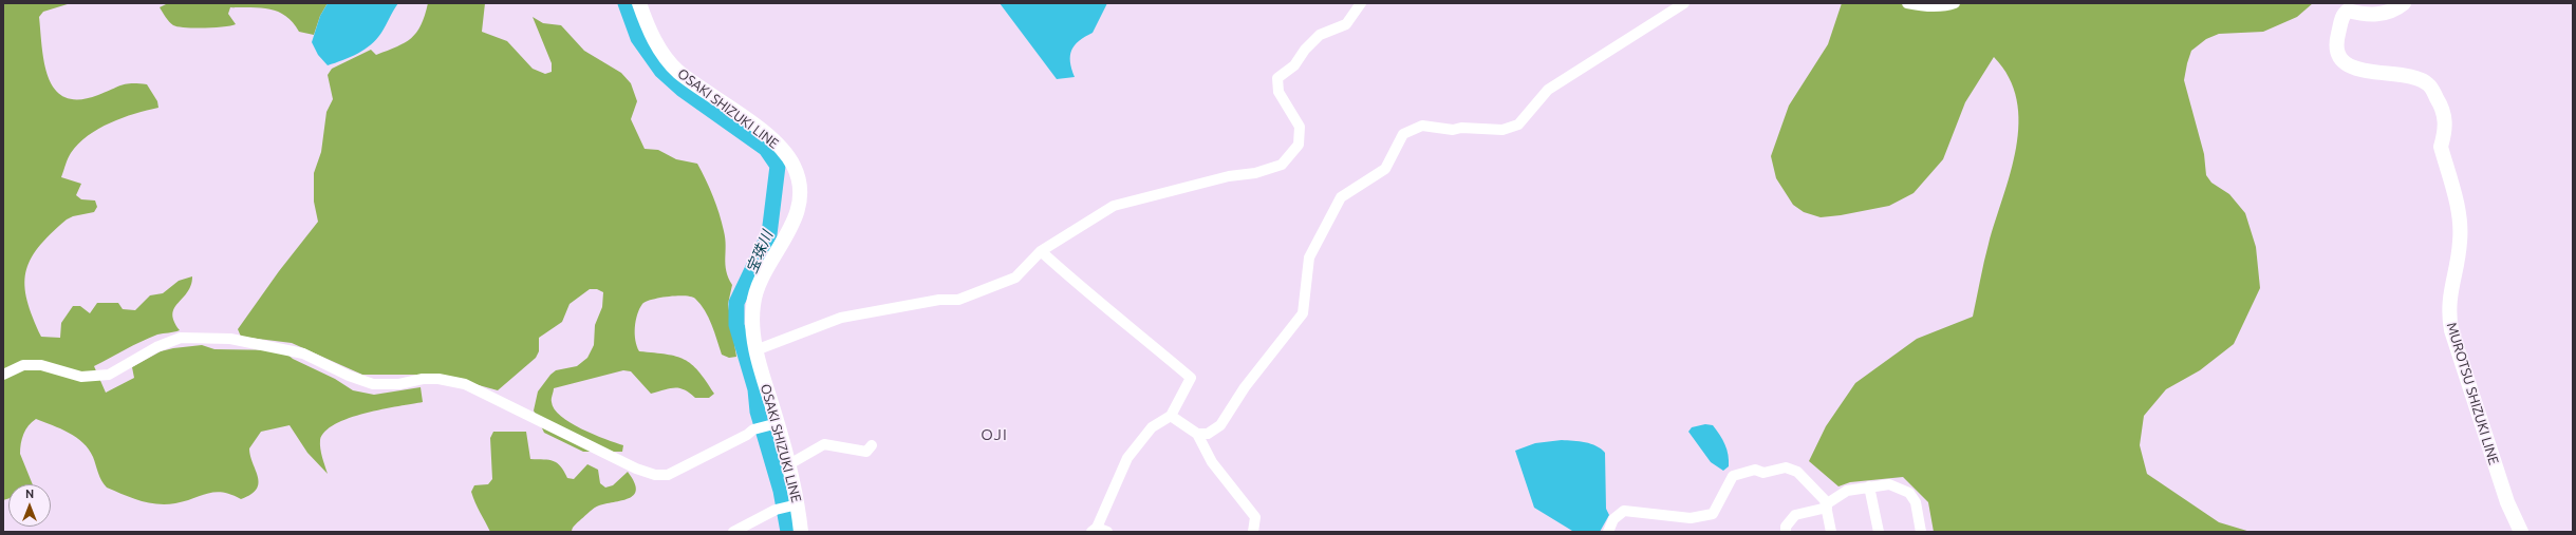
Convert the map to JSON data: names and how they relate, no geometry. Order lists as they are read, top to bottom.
{
  "streets": {
    "main road": ["OSAKI SHIZUKI LINE", "MUROTSU SHIZUKI LINE"]
  },
  "districts": ["OJI"],
  "water": ["宝珠川"],
  "north": "top"
}
